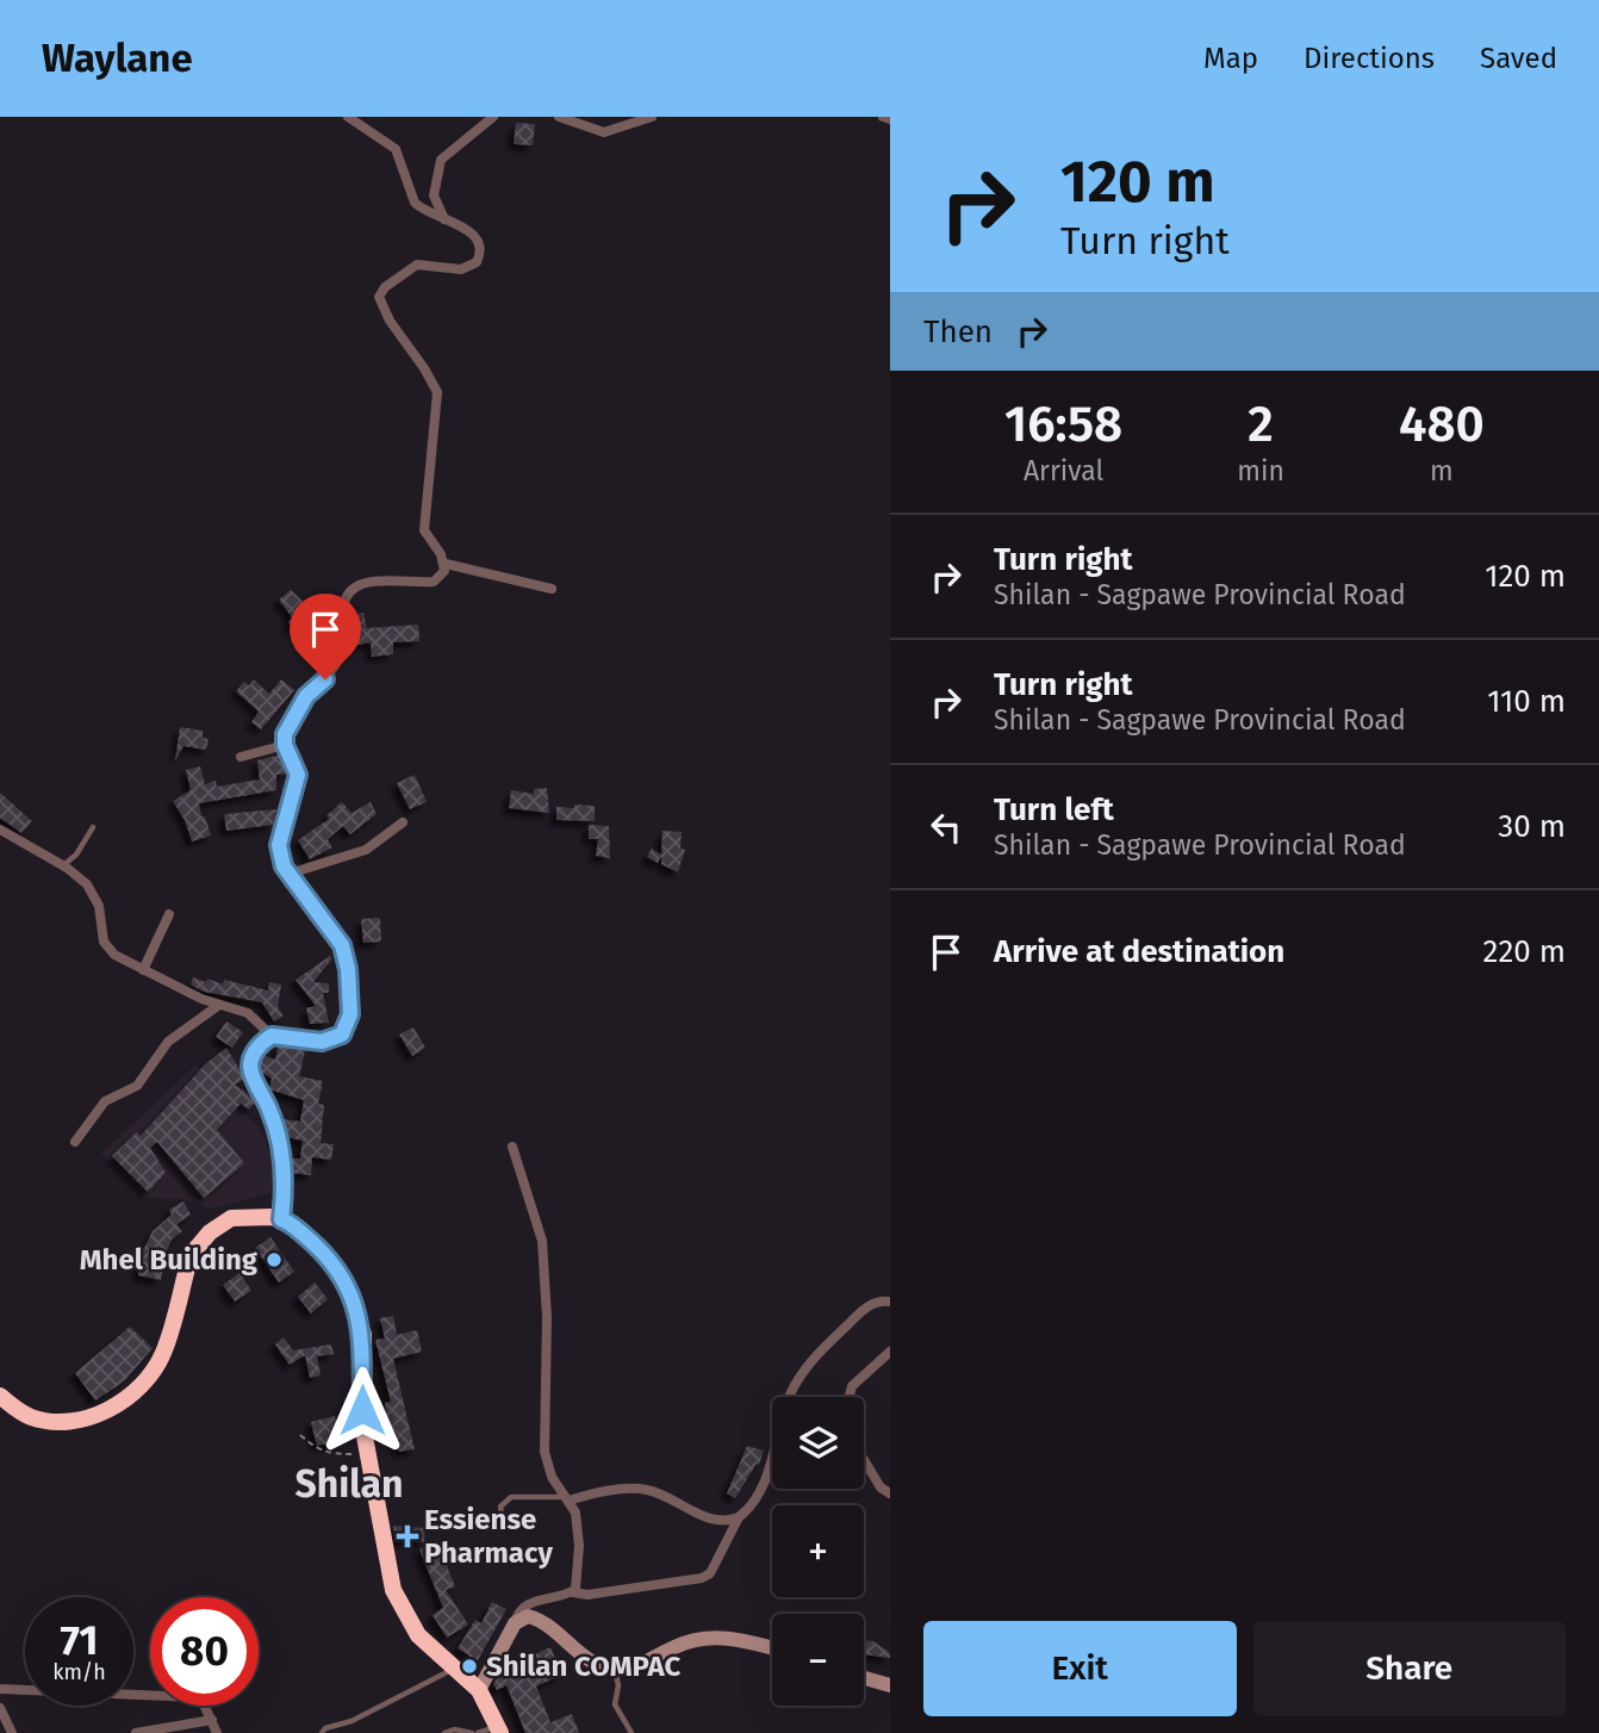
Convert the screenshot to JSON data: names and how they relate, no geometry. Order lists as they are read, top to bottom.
{
  "districts": ["Shilan"],
  "places": {
    "other": ["Mhel Building", "Shilan COMPAC"],
    "health": ["Essiense Pharmacy"]
  },
  "page": {
    "header": "Waylane",
    "nav": ["Map", "Directions", "Saved"],
    "turn": ["120 m", "Turn right"],
    "then": "Then",
    "eta": [
      "16:58",
      "Arrival",
      "2",
      "min",
      "480",
      "m"
    ],
    "list": [
      {
        "name": "Turn right",
        "note": "Shilan - Sagpawe Provincial Road",
        "value": "120 m"
      },
      {
        "name": "Turn right",
        "note": "Shilan - Sagpawe Provincial Road",
        "value": "110 m"
      },
      {
        "name": "Turn left",
        "note": "Shilan - Sagpawe Provincial Road",
        "value": "30 m"
      },
      {
        "name": "Arrive at destination",
        "value": "220 m"
      }
    ],
    "map_buttons": ["+", "−"],
    "speed": "71 km/h",
    "limit": "80",
    "buttons": ["Exit", "Share"]
  }
}
